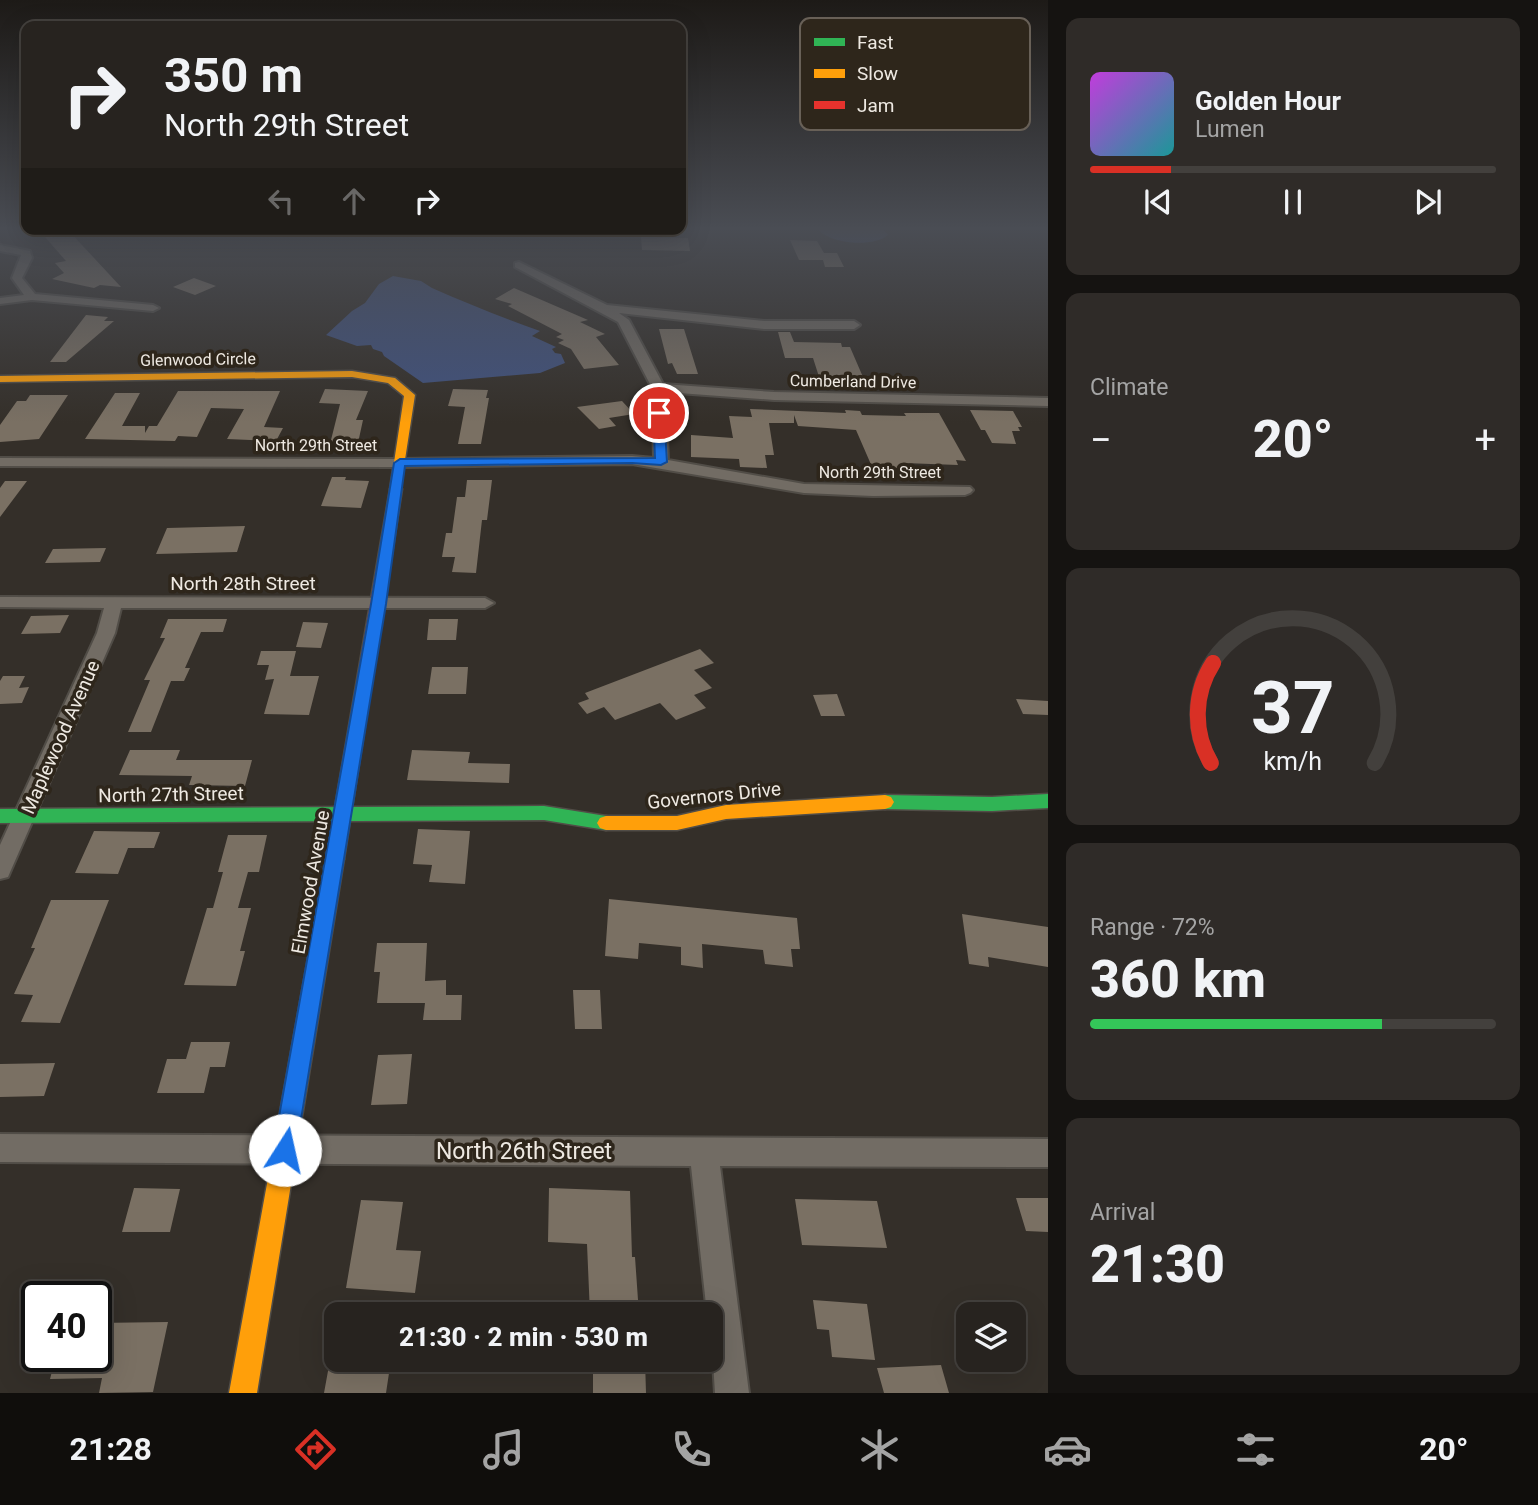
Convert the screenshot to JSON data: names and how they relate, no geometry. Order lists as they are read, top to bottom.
{
  "streets": {
    "street": [
      "Glenwood Circle",
      "Cumberland Drive",
      "North 29th Street",
      "North 28th Street",
      "Maplewood Avenue",
      "North 27th Street",
      "Governors Drive",
      "Elmwood Avenue",
      "North 26th Street"
    ]
  },
  "crossings": [
    ["Glenwood Circle", "Elmwood Avenue"],
    ["North 29th Street", "Elmwood Avenue"],
    ["North 28th Street", "Maplewood Avenue"],
    ["North 28th Street", "Elmwood Avenue"],
    ["Maplewood Avenue", "North 27th Street"],
    ["North 27th Street", "Governors Drive"],
    ["North 27th Street", "Elmwood Avenue"],
    ["Governors Drive", "Elmwood Avenue"],
    ["Elmwood Avenue", "North 26th Street"]
  ],
  "legend": ["Fast", "Slow", "Jam"],
  "page": {
    "turn": ["350 m", "North 29th Street"],
    "song": ["Golden Hour", "Lumen"],
    "tile": [
      "Climate",
      ["Range · 72%", "360 km"],
      ["Arrival", "21:30"]
    ],
    "heat": ["−", "20°", "+"],
    "limit": "40",
    "trip": "21:30 · 2 min · 530 m",
    "tabs": ["21:28", "20°"],
    "gauge": ["37", "km/h"]
  }
}
